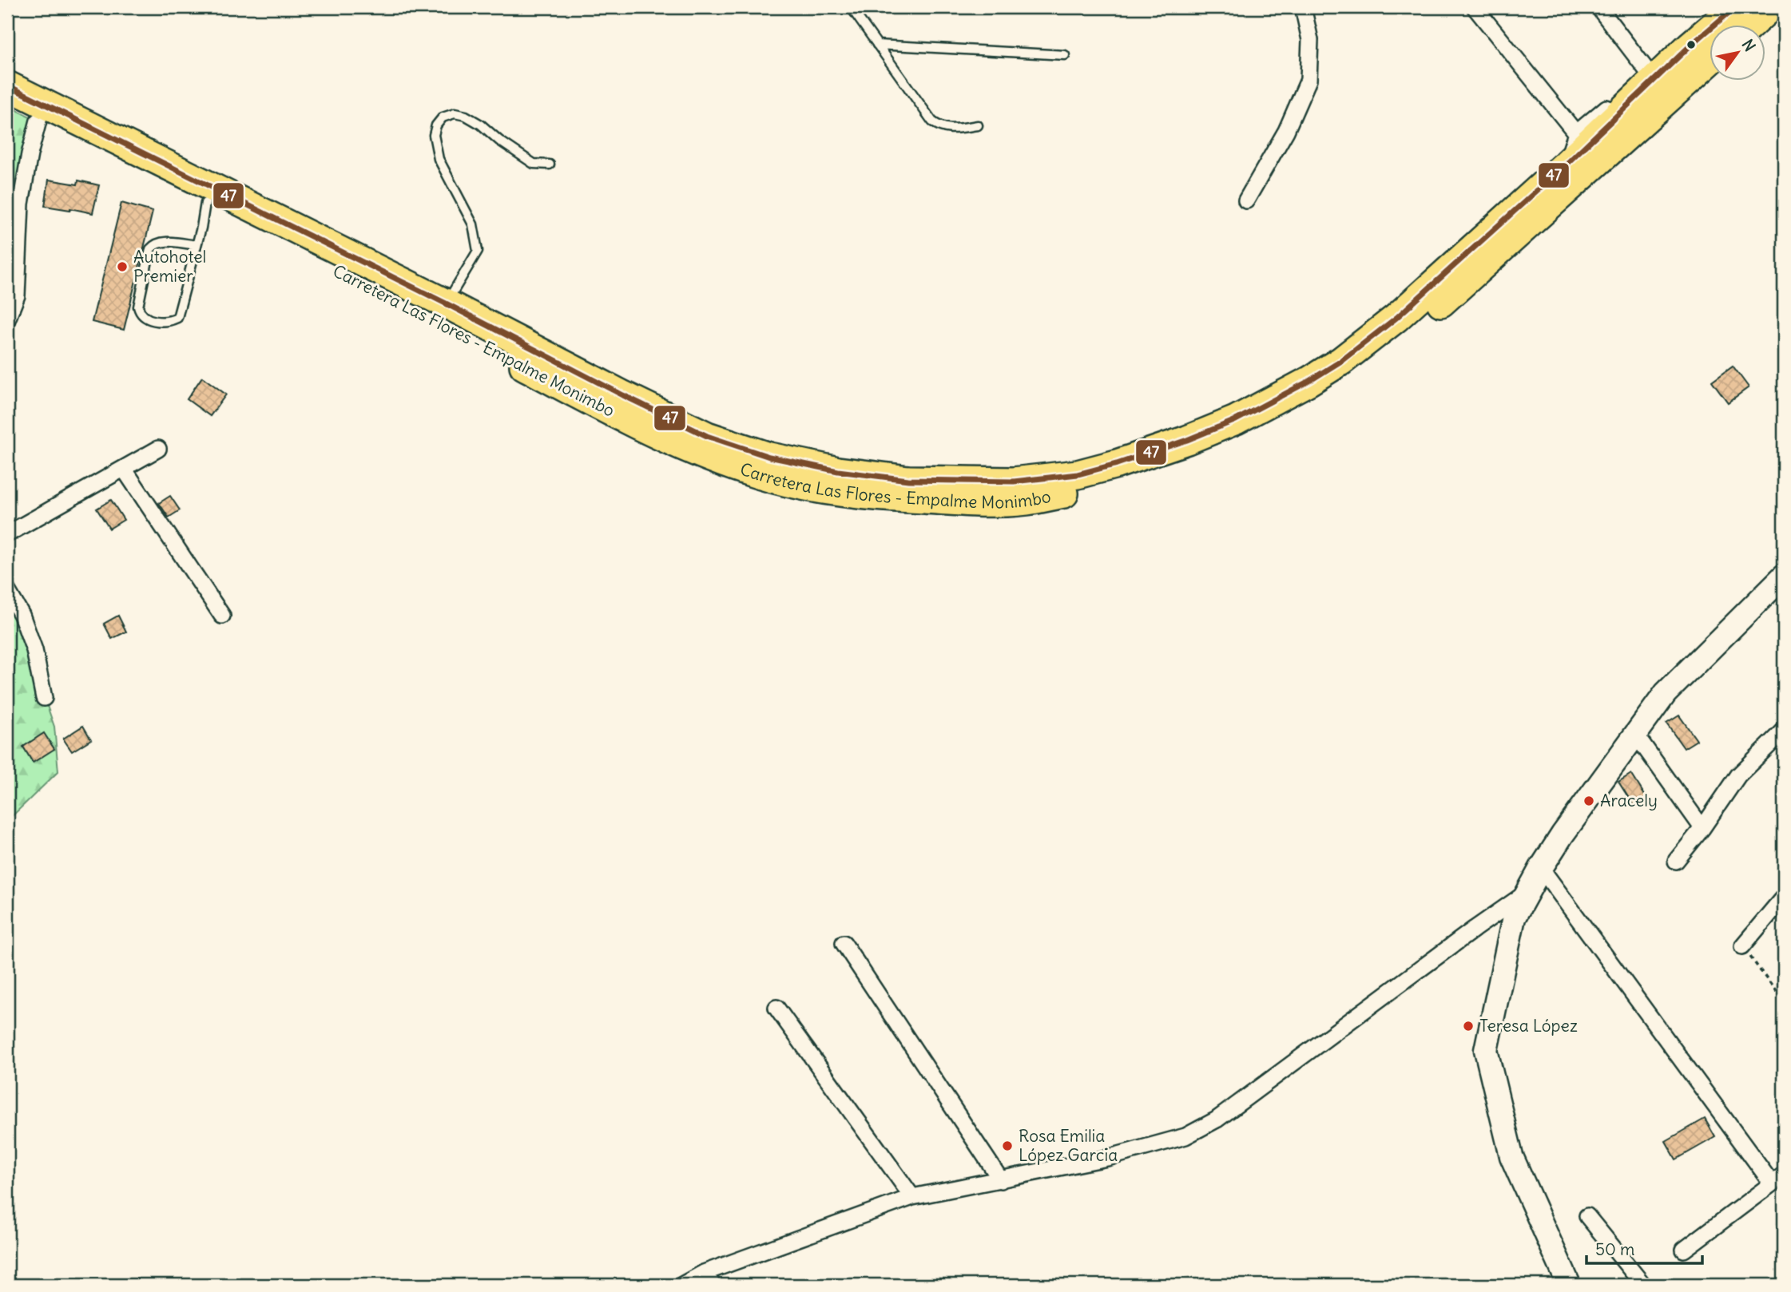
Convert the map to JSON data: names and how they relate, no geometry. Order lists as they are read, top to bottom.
{
  "streets": {
    "highway": ["Carretera Las Flores - Empalme Monimbo"]
  },
  "places": [
    "Autohotel Premier",
    "Aracely",
    "Teresa López",
    "Rosa Emilia López Garcia"
  ],
  "lines": ["transit line 47"],
  "scale_bar": "50 m",
  "north": "top right"
}
